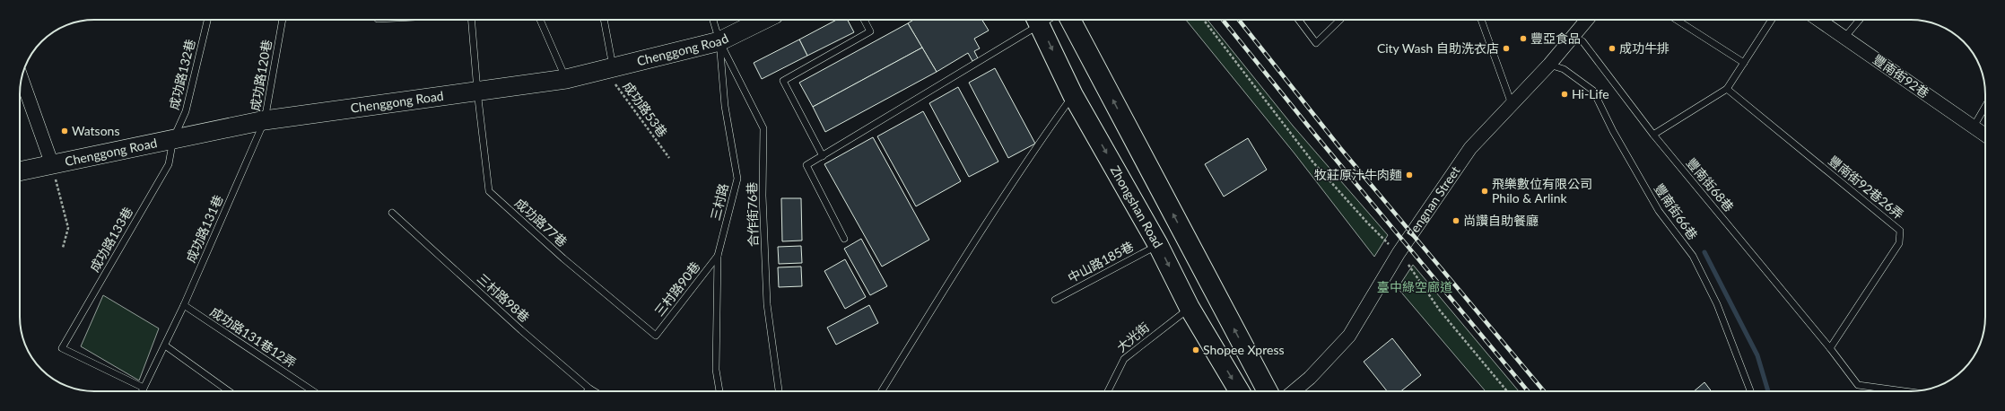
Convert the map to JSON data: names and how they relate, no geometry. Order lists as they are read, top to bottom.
{
  "streets": {
    "main road": ["Zhongshan Road"],
    "street": ["Chenggong Road", "豐南街92巷", "Fengnan Street"],
    "lane": [
      "成功路132巷",
      "成功路120巷",
      "豐南街68巷",
      "豐南街92巷26弄",
      "三村路",
      "豐南街66巷",
      "合作街76巷",
      "成功路77巷",
      "成功路131巷",
      "成功路133巷",
      "中山路185巷",
      "三村路90巷",
      "三村路98巷",
      "成功路131巷12弄",
      "大光街"
    ],
    "path": ["成功路53巷"]
  },
  "crossings": [
    ["Chenggong Road", "成功路132巷"],
    ["Chenggong Road", "成功路120巷"],
    ["Chenggong Road", "成功路53巷"],
    ["Chenggong Road", "三村路"],
    ["Chenggong Road", "合作街76巷"],
    ["Chenggong Road", "成功路77巷"],
    ["Chenggong Road", "成功路131巷"],
    ["Chenggong Road", "成功路133巷"],
    ["成功路132巷", "成功路133巷"],
    ["成功路120巷", "成功路131巷"],
    ["豐南街68巷", "豐南街92巷26弄"],
    ["豐南街68巷", "Fengnan Street"],
    ["三村路", "合作街76巷"],
    ["三村路", "三村路90巷"],
    ["Fengnan Street", "豐南街66巷"],
    ["Zhongshan Road", "中山路185巷"],
    ["Zhongshan Road", "大光街"],
    ["成功路77巷", "三村路90巷"],
    ["成功路131巷", "成功路133巷"],
    ["成功路131巷", "成功路131巷12弄"]
  ],
  "parks": ["臺中綠空廊道"],
  "places": [
    "豐亞食品",
    "City Wash 自助洗衣店",
    "成功牛排",
    "Hi-Life",
    "Watsons",
    "牧莊原汁牛肉麵",
    "飛樂數位有限公司 Philo & Arlink",
    "尚讚自助餐廳",
    "Shopee Xpress"
  ]
}
